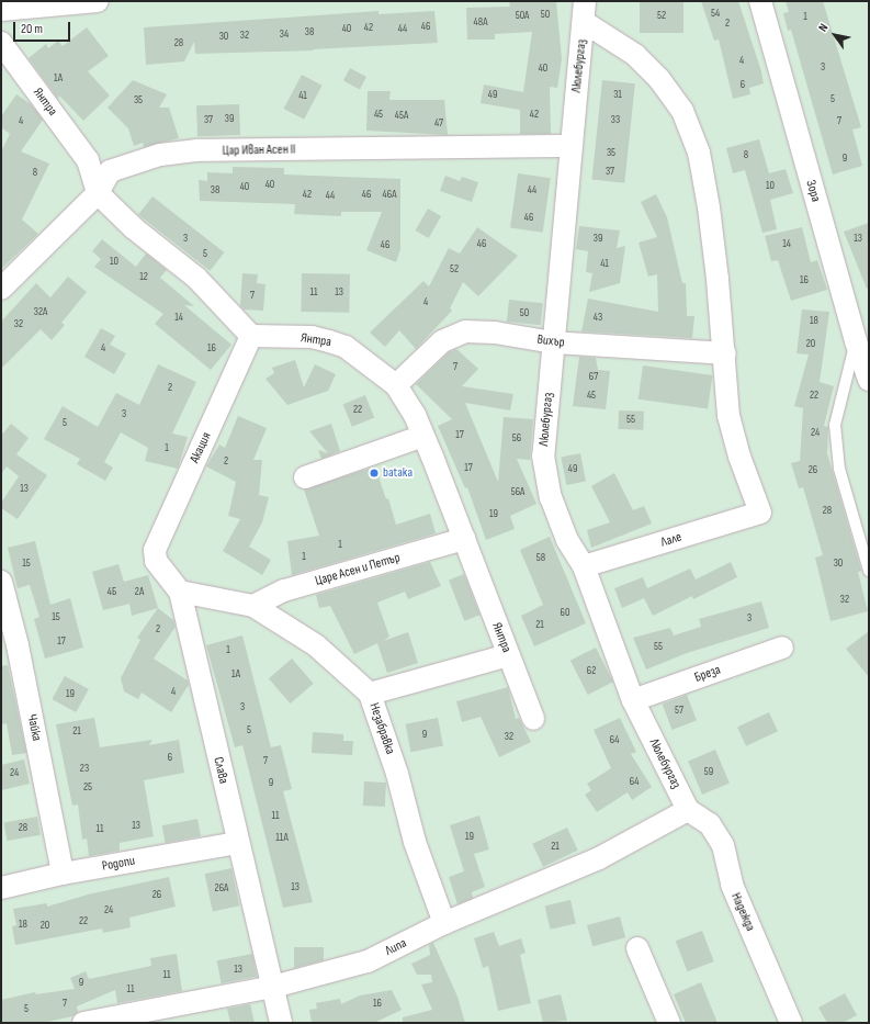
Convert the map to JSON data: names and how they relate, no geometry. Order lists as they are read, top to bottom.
{
  "streets": {
    "street": [
      "Люлебургаз",
      "Янтра",
      "Цар Иван Асен II",
      "Зора",
      "Вихър",
      "Акация",
      "Лале",
      "Царе Асен и Петър",
      "Бреза",
      "Чайка",
      "Незабравка",
      "Слава",
      "Родопи",
      "Надежда",
      "Липа"
    ]
  },
  "crossings": [
    ["Люлебургаз", "Цар Иван Асен II"],
    ["Люлебургаз", "Вихър"],
    ["Люлебургаз", "Лале"],
    ["Люлебургаз", "Бреза"],
    ["Люлебургаз", "Надежда"],
    ["Люлебургаз", "Липа"],
    ["Янтра", "Цар Иван Асен II"],
    ["Янтра", "Вихър"],
    ["Янтра", "Акация"],
    ["Янтра", "Царе Асен и Петър"],
    ["Вихър", "Лале"],
    ["Акация", "Слава"],
    ["Царе Асен и Петър", "Незабравка"],
    ["Чайка", "Родопи"],
    ["Незабравка", "Слава"],
    ["Незабравка", "Липа"],
    ["Слава", "Родопи"],
    ["Слава", "Липа"],
    ["Надежда", "Липа"]
  ],
  "places": ["bataka"],
  "house_numbers": [
    "54",
    "50",
    "50А",
    "52",
    "1",
    "48А",
    "2",
    "46",
    "42",
    "40",
    "44",
    "38",
    "34",
    "32",
    "30",
    "28",
    "4",
    "3",
    "40",
    "1А",
    "6",
    "49",
    "31",
    "41",
    "5",
    "35",
    "45",
    "42",
    "45А",
    "39",
    "37",
    "33",
    "4",
    "7",
    "47",
    "35",
    "8",
    "9",
    "37",
    "8",
    "40",
    "10",
    "40",
    "38",
    "44",
    "42",
    "46",
    "46А",
    "44",
    "46",
    "3",
    "39",
    "13",
    "46",
    "14",
    "46",
    "5",
    "10",
    "41",
    "52",
    "12",
    "16",
    "11",
    "13",
    "7",
    "4",
    "32А",
    "50",
    "14",
    "43",
    "18",
    "32",
    "20",
    "4",
    "16",
    "7",
    "67",
    "2",
    "45",
    "22",
    "22",
    "3",
    "55",
    "5",
    "24",
    "17",
    "56",
    "1",
    "2",
    "17",
    "49",
    "26",
    "13",
    "56А",
    "28",
    "19",
    "1",
    "1",
    "58",
    "15",
    "30",
    "4Б",
    "2А",
    "32",
    "60",
    "15",
    "3",
    "21",
    "2",
    "17",
    "55",
    "1",
    "62",
    "1А",
    "4",
    "19",
    "3",
    "57",
    "5",
    "21",
    "9",
    "32",
    "64",
    "6",
    "7",
    "23",
    "59",
    "24",
    "64",
    "9",
    "25",
    "11",
    "13",
    "28",
    "11",
    "19",
    "11А",
    "21",
    "13",
    "26А",
    "26",
    "24",
    "22",
    "18",
    "20",
    "13",
    "11",
    "9",
    "11",
    "7",
    "16",
    "5"
  ],
  "scale_bar": "20 m",
  "north": "top left"
}
